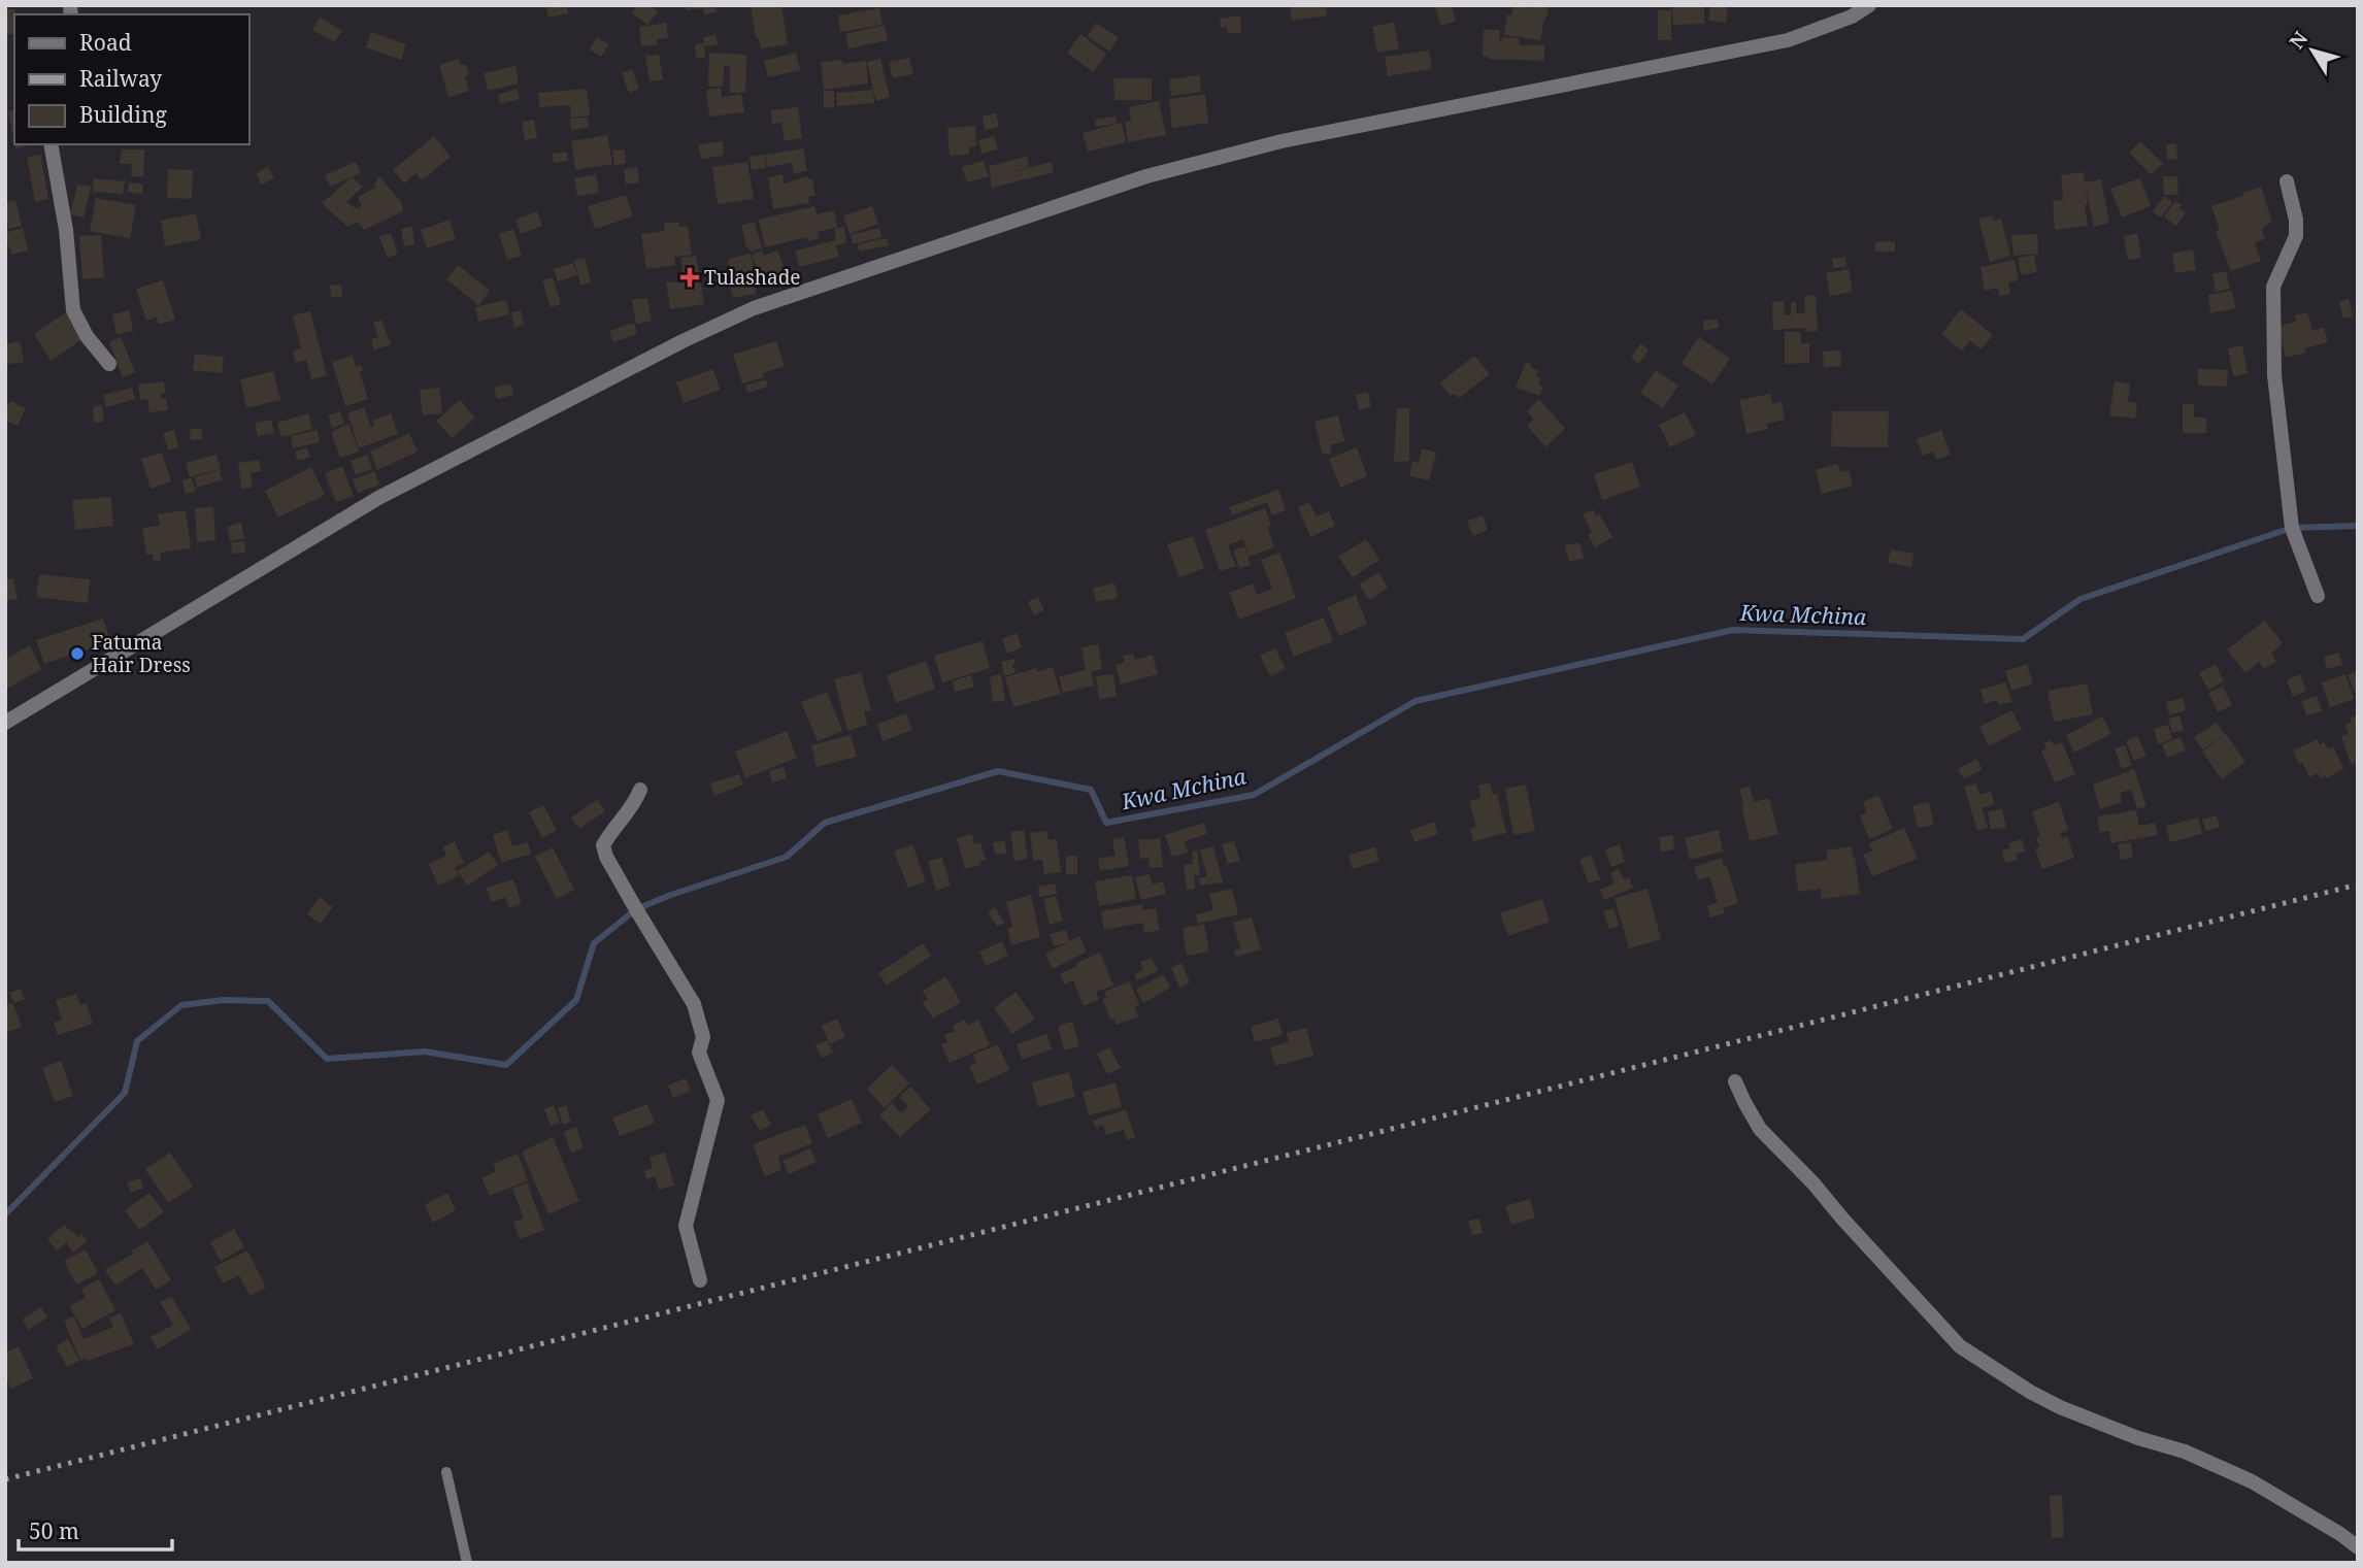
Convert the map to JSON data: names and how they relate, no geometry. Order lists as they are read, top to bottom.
{
  "water": ["Kwa Mchina"],
  "places": {
    "health": ["Tulashade"],
    "other": ["Fatuma Hair Dress"]
  },
  "legend": ["Road", "Railway", "Building"],
  "scale_bar": "50 m",
  "north": "top left"
}
